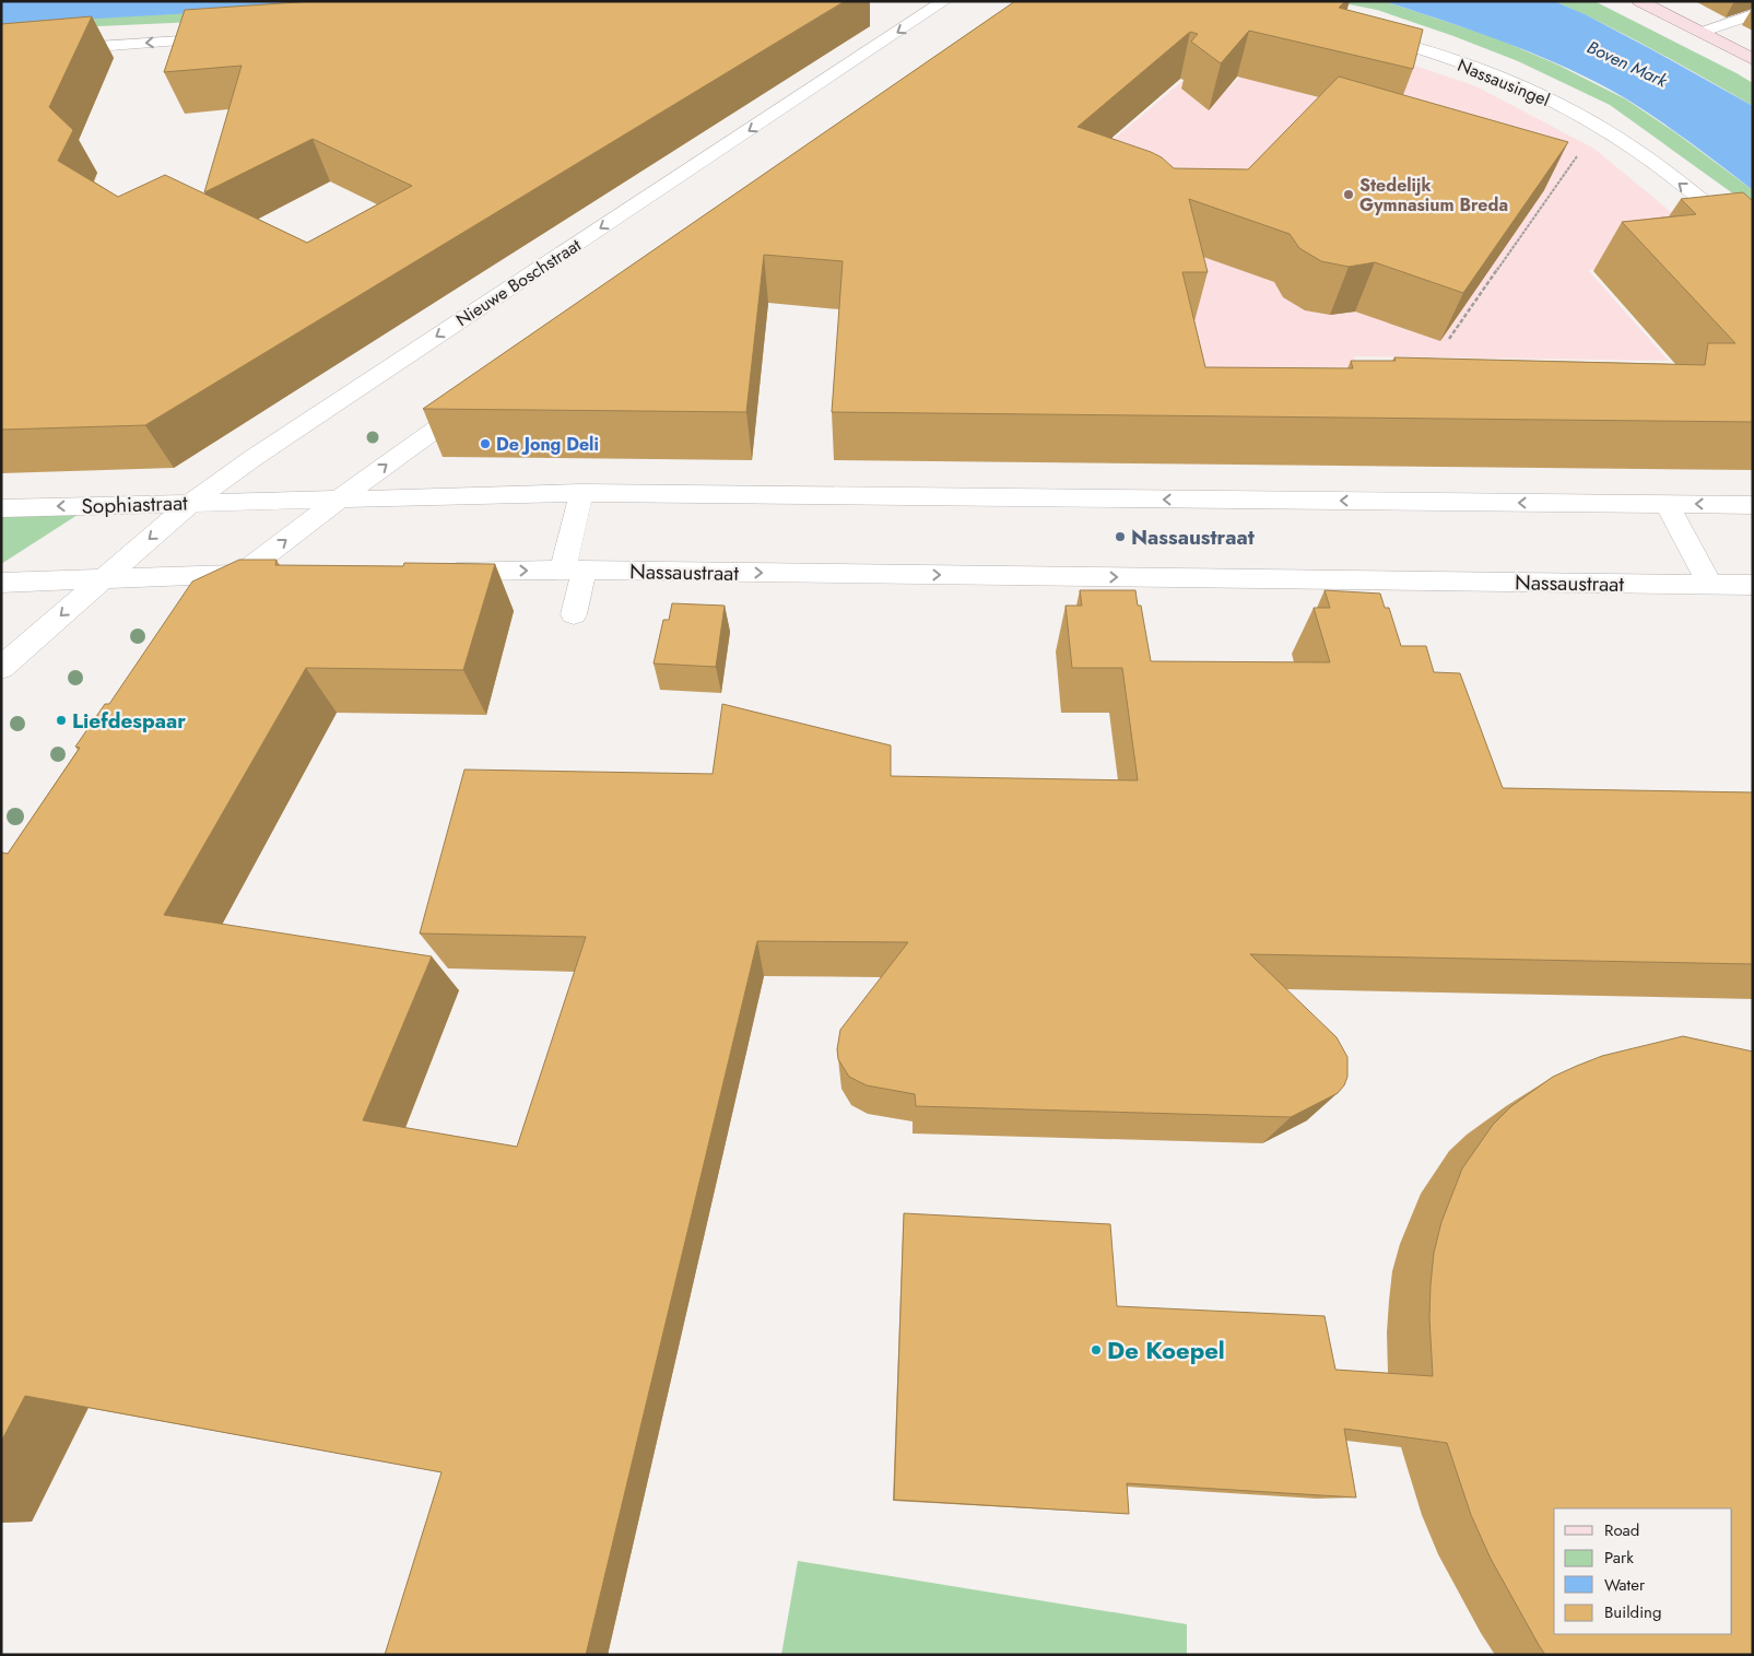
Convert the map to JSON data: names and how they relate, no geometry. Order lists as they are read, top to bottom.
{
  "streets": {
    "street": [
      "Nassausingel",
      "Nieuwe Boschstraat",
      "Sophiastraat",
      "Nassaustraat"
    ]
  },
  "crossings": [
    ["Nieuwe Boschstraat", "Sophiastraat"]
  ],
  "one_way": ["Nassausingel", "Nieuwe Boschstraat"],
  "water": ["Boven Mark"],
  "places": [
    "Stedelijk Gymnasium Breda",
    "De Jong Deli",
    "Nassaustraat",
    "Liefdespaar",
    "De Koepel"
  ],
  "legend": [
    "Road",
    "Park",
    "Water",
    "Building"
  ]
}
